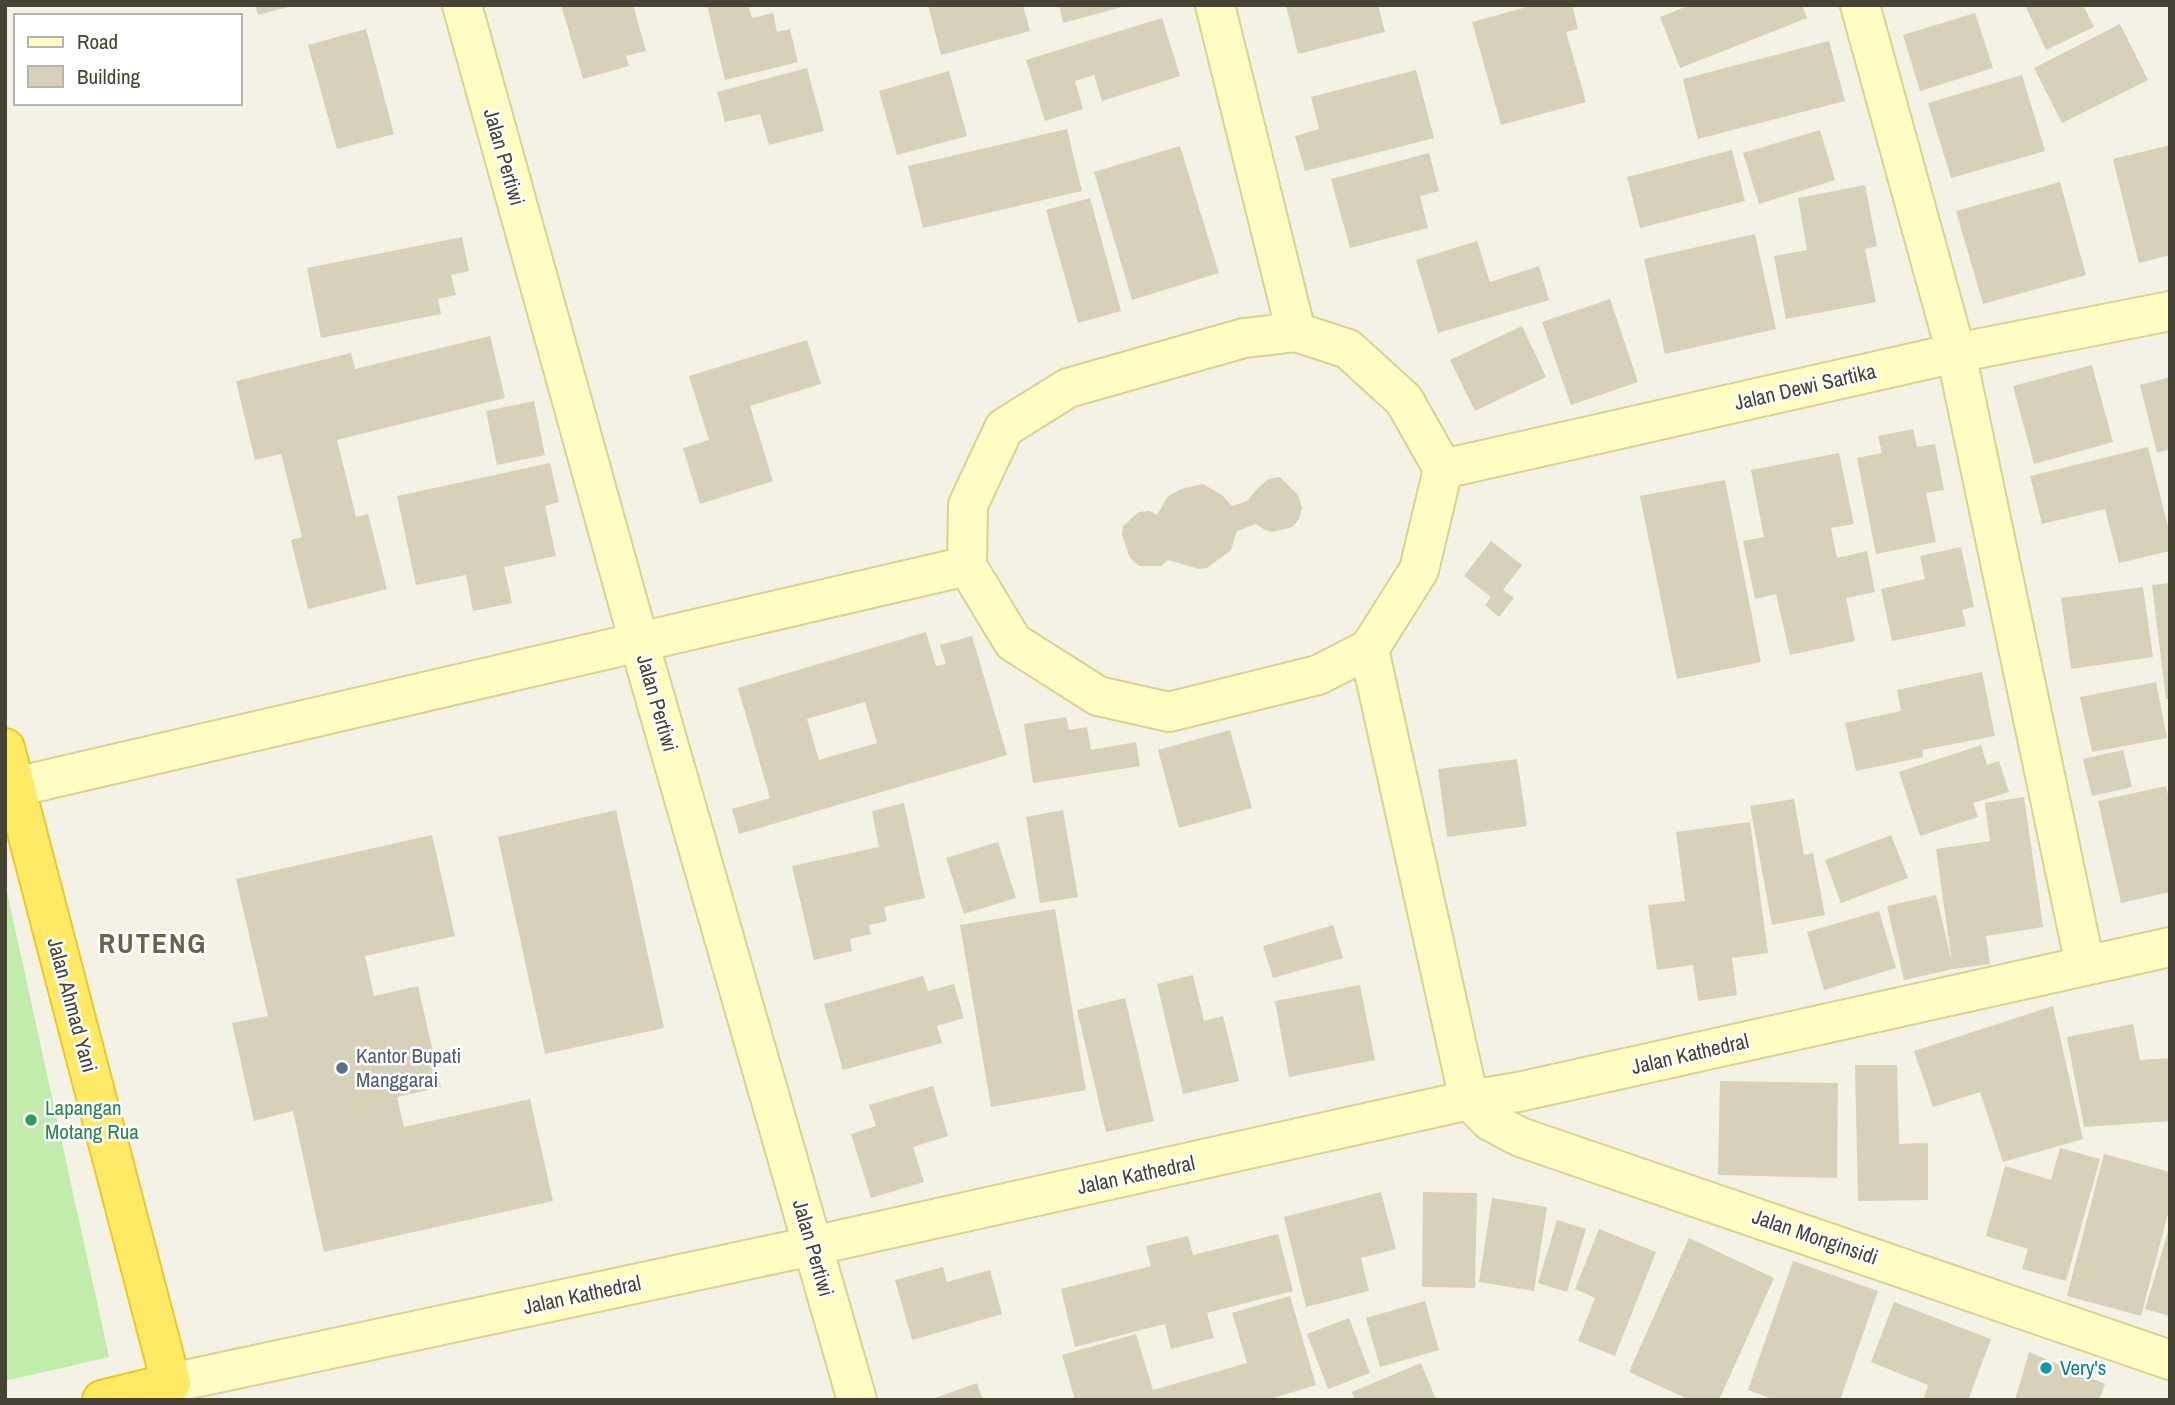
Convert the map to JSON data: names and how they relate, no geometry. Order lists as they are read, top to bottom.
{
  "streets": {
    "highway": ["Jalan Ahmad Yani", "Jalan Kathedral"],
    "street": ["Jalan Pertiwi", "Jalan Dewi Sartika", "Jalan Monginsidi"]
  },
  "crossings": [
    ["Jalan Pertiwi", "Jalan Kathedral"],
    ["Jalan Ahmad Yani", "Jalan Kathedral"],
    ["Jalan Kathedral", "Jalan Monginsidi"]
  ],
  "districts": ["RUTENG"],
  "places": ["Kantor Bupati Manggarai", "Lapangan Motang Rua", "Very's"],
  "legend": ["Road", "Building"]
}
